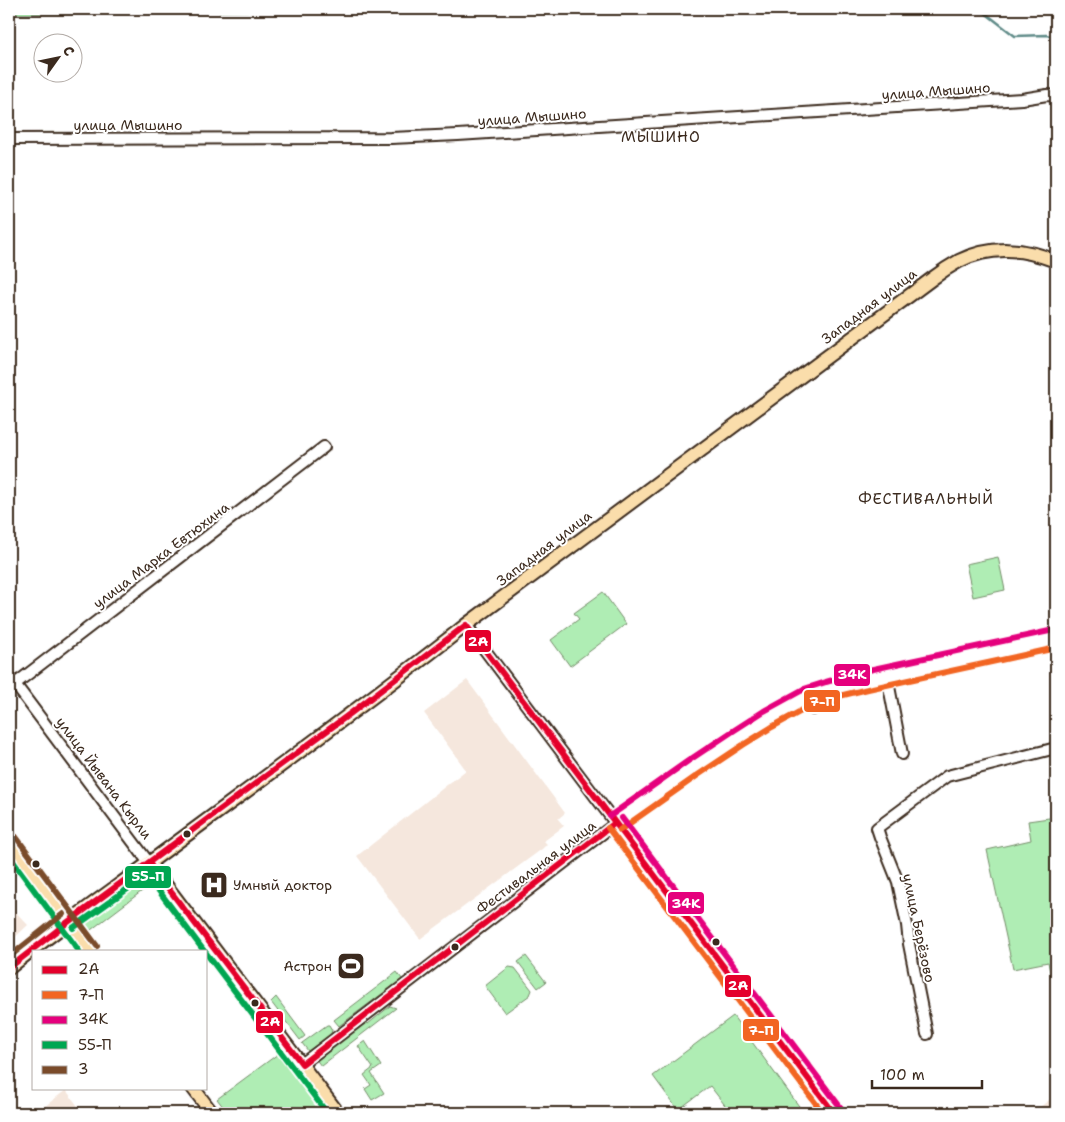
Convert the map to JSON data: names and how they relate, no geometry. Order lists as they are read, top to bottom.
{
  "streets": {
    "main road": ["Западная улица", "улица Йывана Кырли"],
    "street": [
      "улица Мышино",
      "улица Марка Евтюхина",
      "Фестивальная улица",
      "улица Берёзово"
    ]
  },
  "crossings": [
    ["Западная улица", "улица Йывана Кырли"],
    ["улица Марка Евтюхина", "улица Йывана Кырли"],
    ["улица Йывана Кырли", "Фестивальная улица"]
  ],
  "districts": ["МЫШИНО", "ФЕСТИВАЛЬНЫЙ"],
  "places": {
    "hospital": ["Умный доктор"],
    "sports": ["Астрон"]
  },
  "lines": [
    "transit line 2А",
    "transit line 34К",
    "transit line 7-П",
    "transit line 3",
    "transit line 55-П"
  ],
  "legend": [
    "2А",
    "7-П",
    "34К",
    "55-П",
    "3"
  ],
  "scale_bar": "100 m",
  "north": "top right"
}
